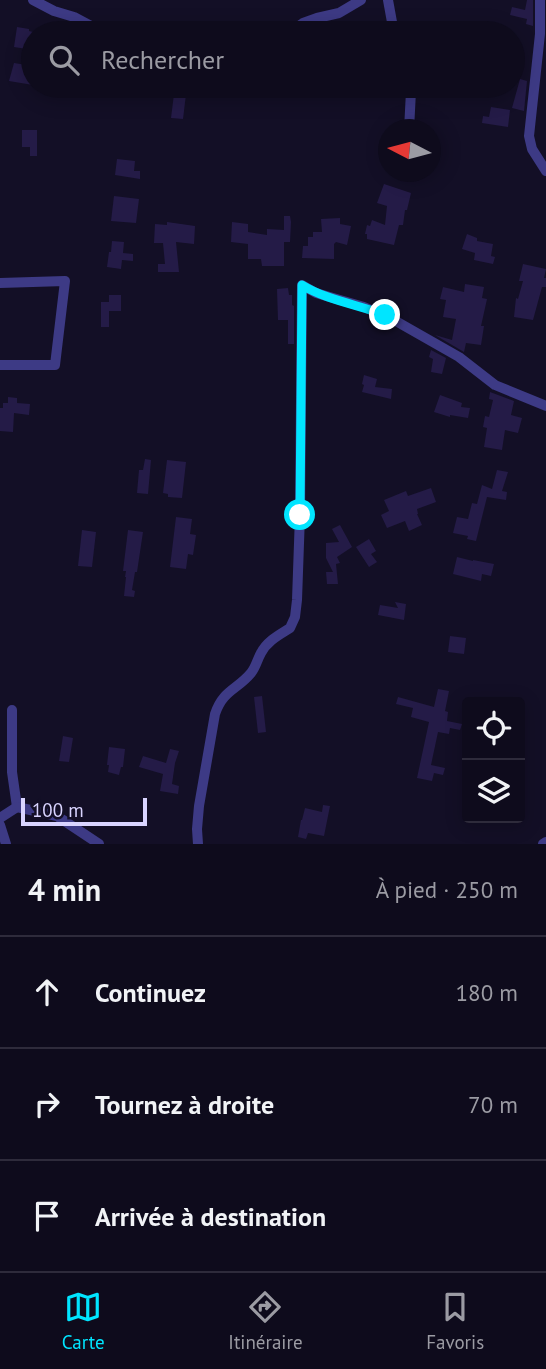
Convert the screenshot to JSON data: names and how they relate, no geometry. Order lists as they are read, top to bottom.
{
  "scale_bar": "100 m",
  "north": "left",
  "page": {
    "search": "Rechercher",
    "scale": "100 m",
    "heading": ["4 min", "À pied · 250 m"],
    "list": [
      ["Continuez", "180 m"],
      ["Tournez à droite", "70 m"],
      "Arrivée à destination"
    ],
    "nav": ["Carte", "Itinéraire", "Favoris"]
  }
}
